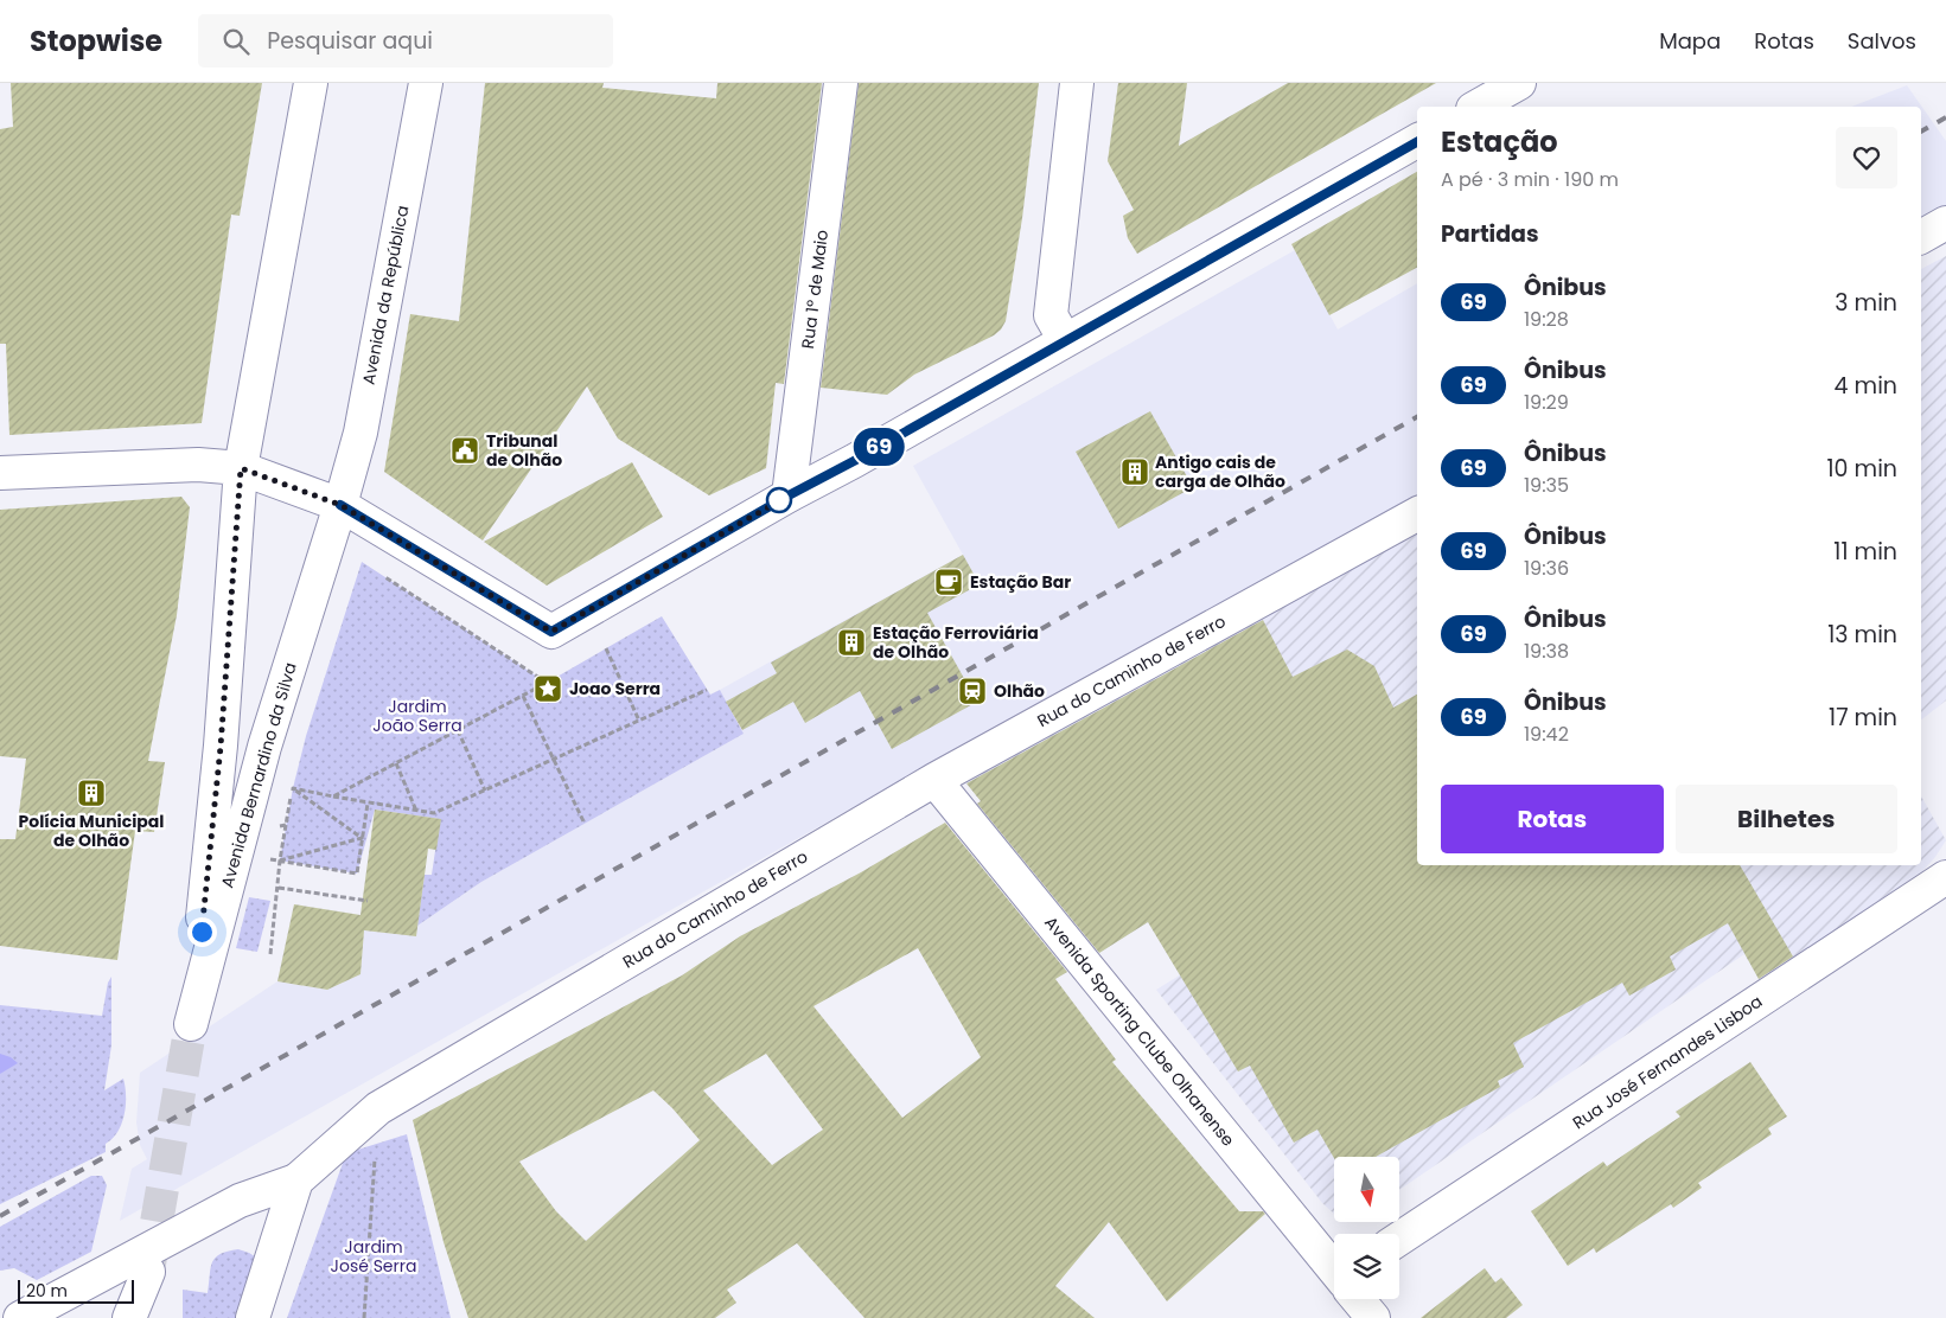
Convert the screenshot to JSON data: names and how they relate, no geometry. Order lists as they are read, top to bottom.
{
  "streets": {
    "street": [
      "Rua 1º de Maio",
      "Avenida da República",
      "Rua do Caminho de Ferro",
      "Avenida Bernardino da Silva",
      "Avenida Sporting Clube Olhanense",
      "Rua José Fernandes Lisboa"
    ]
  },
  "crossings": [
    ["Avenida da República", "Avenida Bernardino da Silva"],
    ["Rua do Caminho de Ferro", "Avenida Sporting Clube Olhanense"]
  ],
  "parks": ["Jardim João Serra", "Jardim José Serra"],
  "places": {
    "public building": ["Tribunal de Olhão"],
    "building": ["Antigo cais de carga de Olhão", "Estação Ferroviária de Olhão", "Polícia Municipal de Olhão"],
    "cafe": ["Estação Bar"],
    "place": ["Joao Serra"],
    "station": ["Olhão"]
  },
  "lines": ["bus line 69"],
  "scale_bar": "20 m",
  "north": "bottom",
  "page": {
    "header": "Stopwise",
    "search": "Pesquisar aqui",
    "nav": ["Mapa", "Rotas", "Salvos"],
    "on_map": "69",
    "heading": [
      ["Estação", "A pé · 3 min · 190 m"],
      "Partidas"
    ],
    "list": [
      {
        "mark": "69",
        "name": "Ônibus",
        "note": "19:28",
        "value": "3 min"
      },
      {
        "mark": "69",
        "name": "Ônibus",
        "note": "19:29",
        "value": "4 min"
      },
      {
        "mark": "69",
        "name": "Ônibus",
        "note": "19:35",
        "value": "10 min"
      },
      {
        "mark": "69",
        "name": "Ônibus",
        "note": "19:36",
        "value": "11 min"
      },
      {
        "mark": "69",
        "name": "Ônibus",
        "note": "19:38",
        "value": "13 min"
      },
      {
        "mark": "69",
        "name": "Ônibus",
        "note": "19:42",
        "value": "17 min"
      }
    ],
    "buttons": ["Rotas", "Bilhetes"],
    "scale": "20 m"
  }
}
